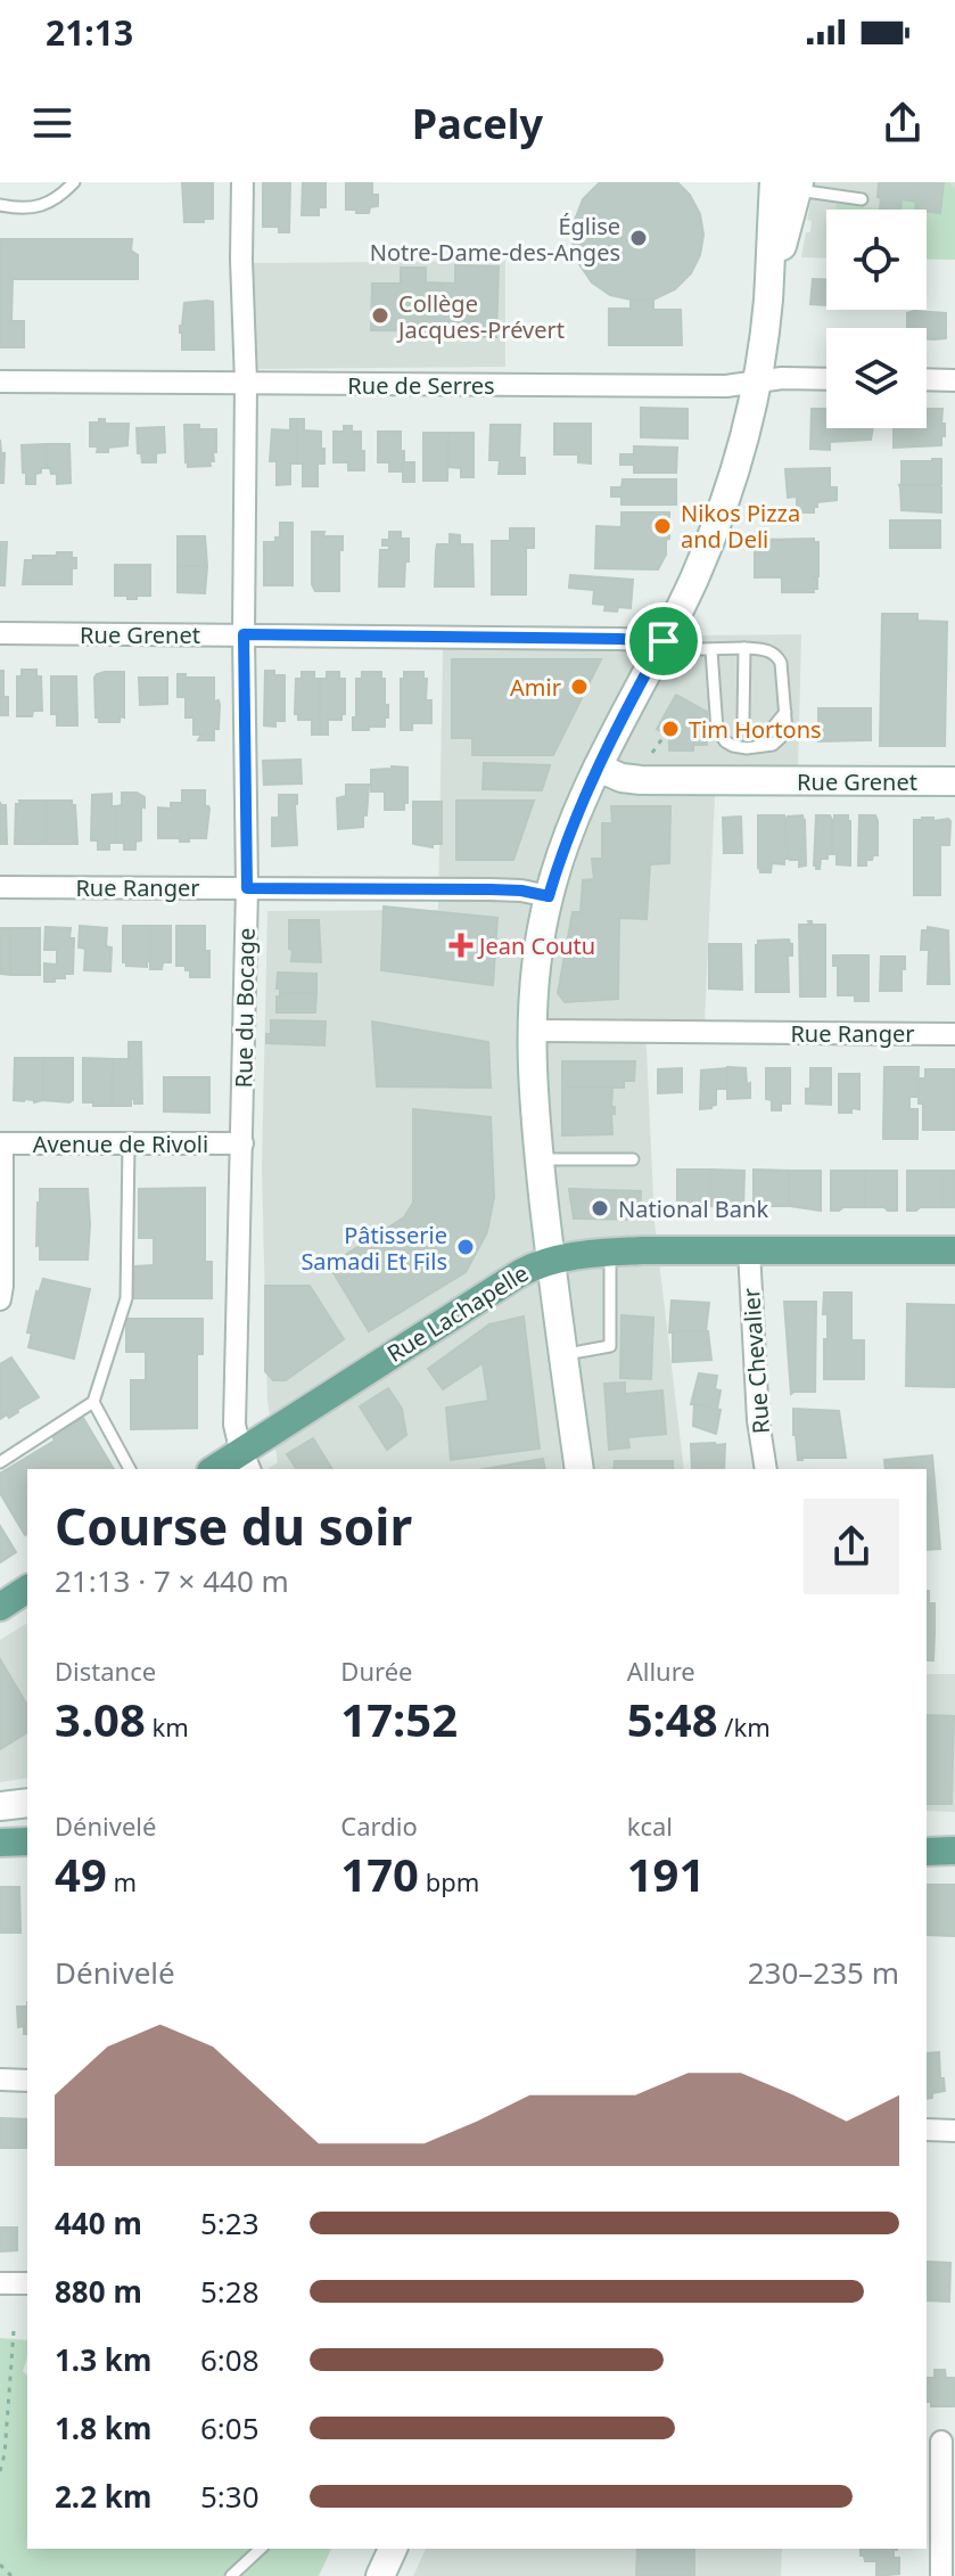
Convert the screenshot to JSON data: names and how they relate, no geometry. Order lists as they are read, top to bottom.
{
  "streets": {
    "main road": ["Rue Lachapelle"],
    "street": [
      "Rue de Serres",
      "Rue Grenet",
      "Rue Ranger",
      "Rue du Bocage",
      "Avenue de Rivoli",
      "Rue Chevalier"
    ]
  },
  "crossings": [
    ["Rue de Serres", "Rue du Bocage"],
    ["Rue Grenet", "Rue du Bocage"],
    ["Rue Ranger", "Rue du Bocage"],
    ["Rue du Bocage", "Avenue de Rivoli"],
    ["Rue du Bocage", "Rue Lachapelle"],
    ["Rue Lachapelle", "Rue Chevalier"]
  ],
  "places": {
    "other": [
      "Église Notre-Dame-des-Anges",
      "Collège Jacques-Prévert",
      "Nikos Pizza and Deli",
      "Amir",
      "Tim Hortons",
      "National Bank",
      "Pâtisserie Samadi Et Fils"
    ],
    "health": ["Jean Coutu"]
  },
  "page": {
    "status": "21:13",
    "header": "Pacely",
    "heading": ["Course du soir", "21:13 · 7 × 440 m"],
    "stats": [
      ["Distance", "3.08 km"],
      ["Durée", "17:52"],
      ["Allure", "5:48 /km"],
      ["Dénivelé", "49 m"],
      ["Cardio", "170 bpm"],
      ["kcal", "191"]
    ],
    "chart": ["Dénivelé", "230–235 m"],
    "list": [
      {
        "name": "440 m",
        "note": "5:23"
      },
      {
        "name": "880 m",
        "note": "5:28"
      },
      {
        "name": "1.3 km",
        "note": "6:08"
      },
      {
        "name": "1.8 km",
        "note": "6:05"
      },
      {
        "name": "2.2 km",
        "note": "5:30"
      }
    ]
  }
}
